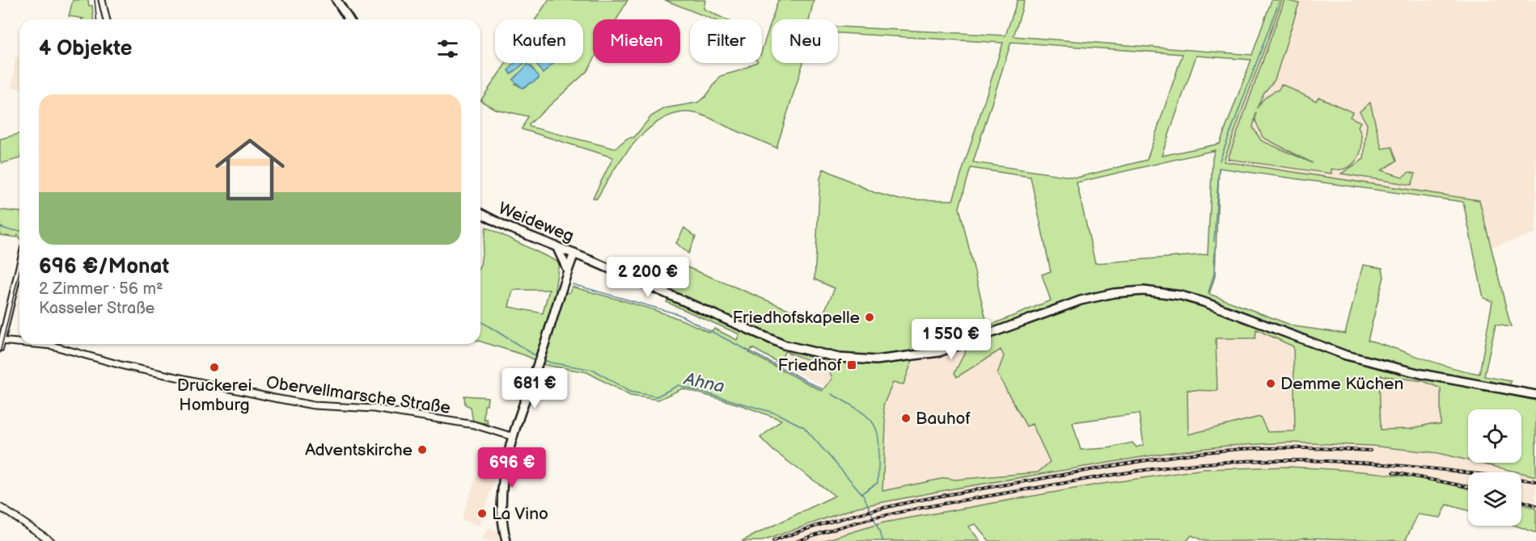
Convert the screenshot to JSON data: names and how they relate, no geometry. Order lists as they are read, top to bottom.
{
  "streets": {
    "main road": ["Weideweg"],
    "street": ["Obervellmarsche Straße"]
  },
  "water": ["Ahna"],
  "places": {
    "other": [
      "Friedhofskapelle",
      "Druckerei Homburg",
      "Demme Küchen",
      "Bauhof",
      "Adventskirche",
      "La Vino"
    ],
    "transit": ["Friedhof"]
  },
  "page": {
    "chip": [
      "Kaufen",
      "Mieten",
      "Filter",
      "Neu"
    ],
    "heading": "4 Objekte",
    "list": [
      {
        "name": "696 €/Monat",
        "note": "2 Zimmer · 56 m² · Kasseler Straße"
      }
    ],
    "price": [
      "2 200 €",
      "1 550 €",
      "681 €",
      "696 €"
    ]
  }
}
